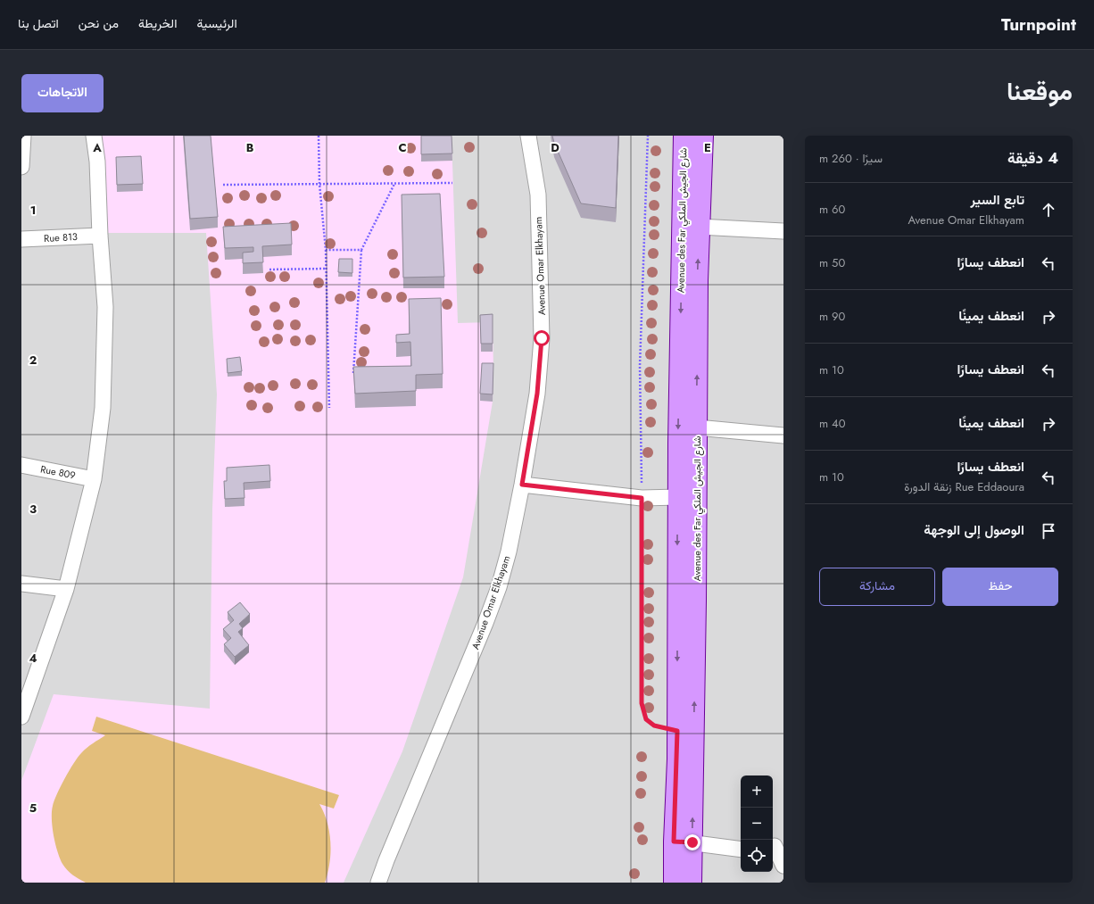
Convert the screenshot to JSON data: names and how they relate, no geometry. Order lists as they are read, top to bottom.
{
  "streets": {
    "main road": ["Avenue des Far شارع الجيش الملكي"],
    "street": ["Rue 813", "Avenue Omar Elkhayam", "Rue 809"]
  },
  "page": {
    "header": "Turnpoint",
    "nav": [
      "الرئيسية",
      "الخريطة",
      "من نحن",
      "اتصل بنا"
    ],
    "title": "موقعنا",
    "buttons": [
      "الاتجاهات",
      ["حفظ", "مشاركة"]
    ],
    "heading": ["4 دقيقة", "سيرًا · 260 m"],
    "list": [
      ["تابع السير", "Avenue Omar Elkhayam", "60 m"],
      ["انعطف يسارًا", "50 m"],
      ["انعطف يمينًا", "90 m"],
      ["انعطف يسارًا", "10 m"],
      ["انعطف يمينًا", "40 m"],
      ["انعطف يسارًا", "Rue Eddaoura زنقة الدورة", "10 m"],
      "الوصول إلى الوجهة"
    ],
    "map_buttons": ["+", "−"]
  },
  "grid": {
    "columns": [
      "A",
      "B",
      "C",
      "D",
      "E"
    ],
    "rows": [
      "1",
      "2",
      "3",
      "4",
      "5"
    ]
  }
}
